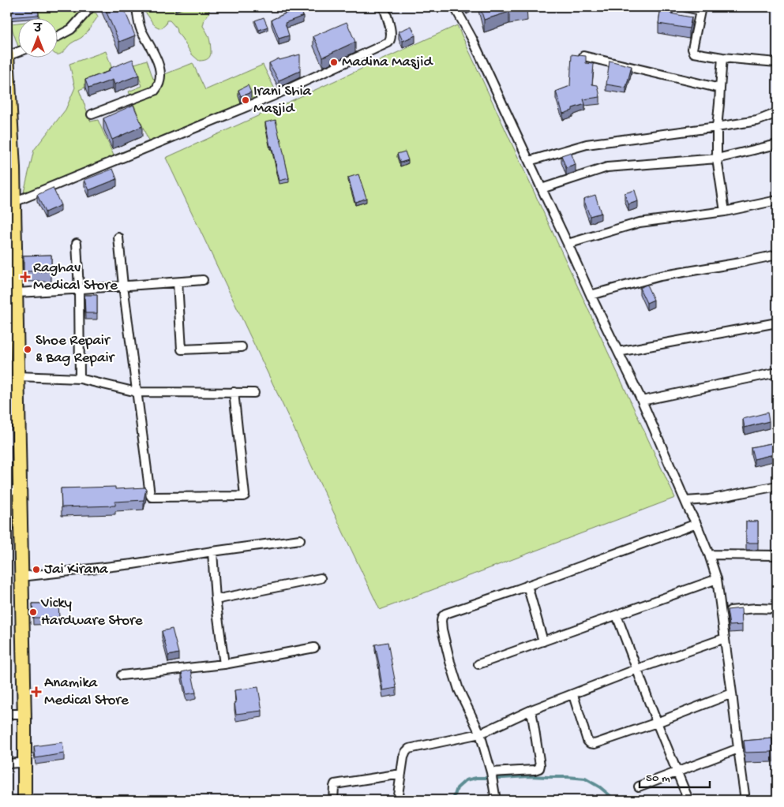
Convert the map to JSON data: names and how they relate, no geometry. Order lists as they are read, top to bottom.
{
  "places": {
    "other": [
      "Madina Masjid",
      "Irani Shia Masjid",
      "Shoe Repair & Bag Repair",
      "Jai Kirana",
      "Vicky Hardware Store"
    ],
    "health": ["Raghav Medical Store", "Anamika Medical Store"]
  },
  "scale_bar": "50 m",
  "north": "top"
}
